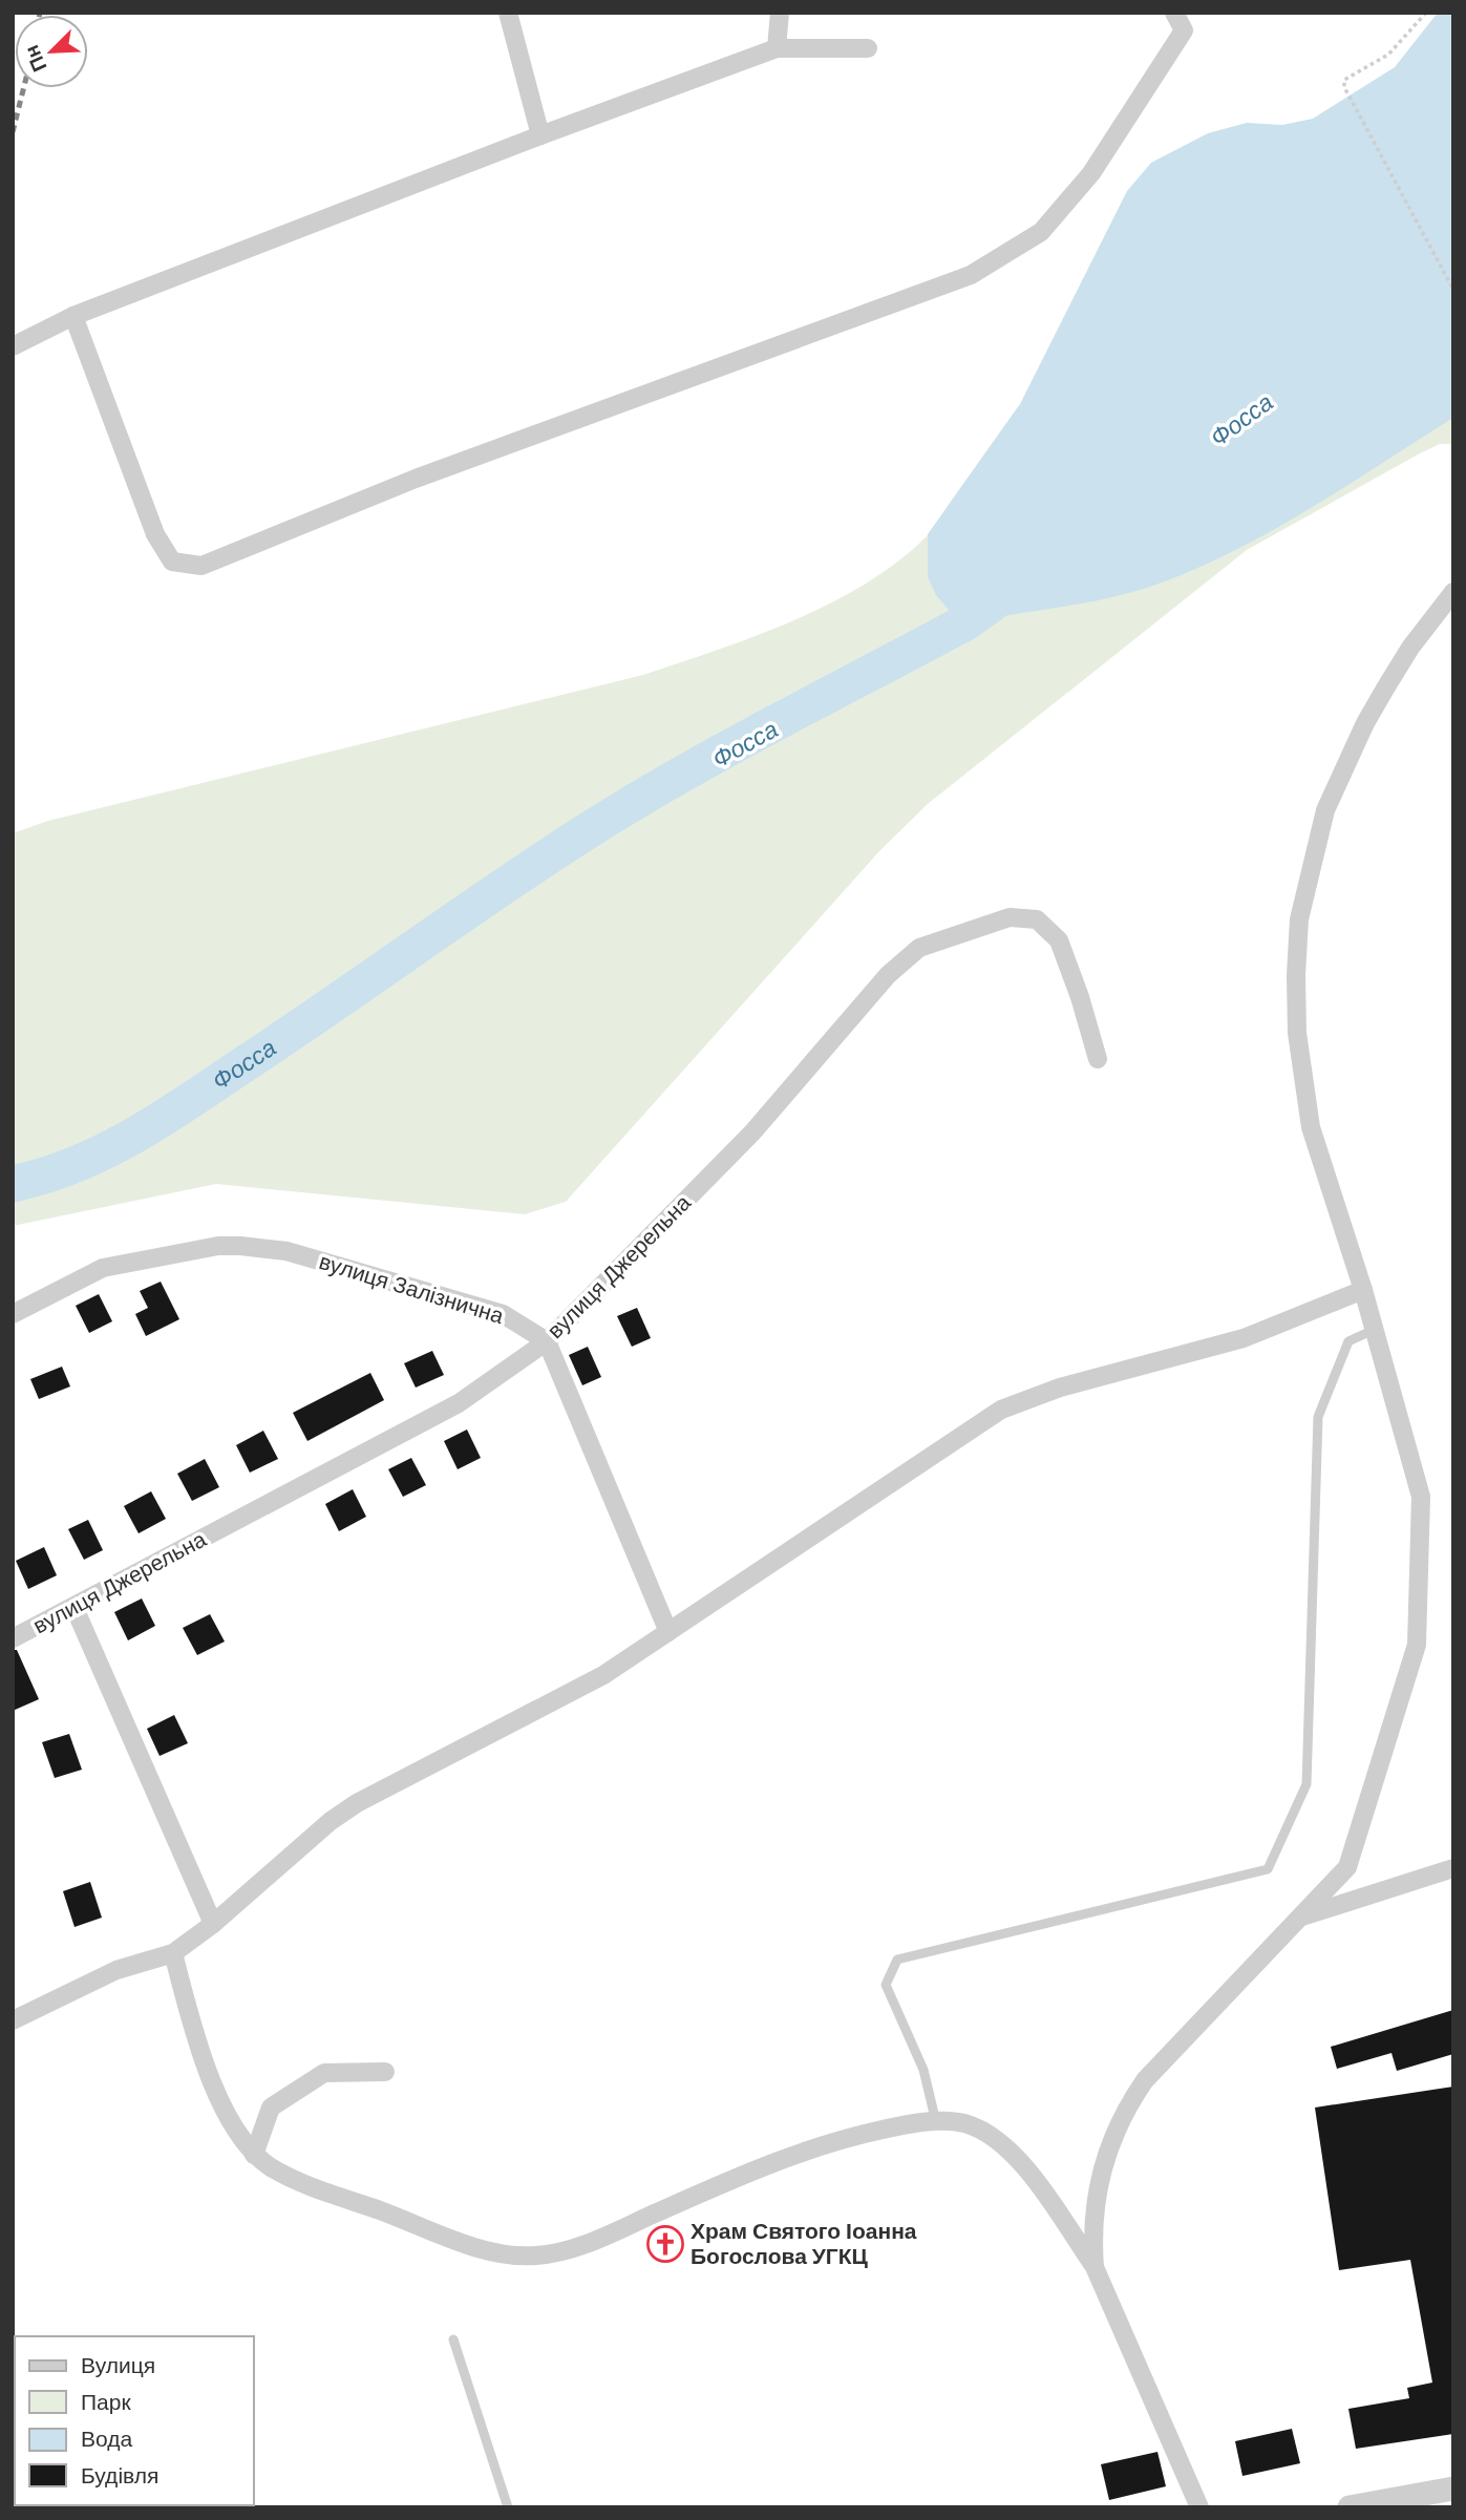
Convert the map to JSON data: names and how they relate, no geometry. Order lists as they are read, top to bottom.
{
  "streets": {
    "street": ["вулиця Джерельна", "вулиця Залізнична"]
  },
  "crossings": [
    ["вулиця Джерельна", "вулиця Залізнична"]
  ],
  "water": ["Фосса"],
  "places": {
    "church": ["Храм Святого Іоанна Богослова УГКЦ"]
  },
  "legend": [
    "Вулиця",
    "Парк",
    "Вода",
    "Будівля"
  ],
  "north": "bottom left"
}
